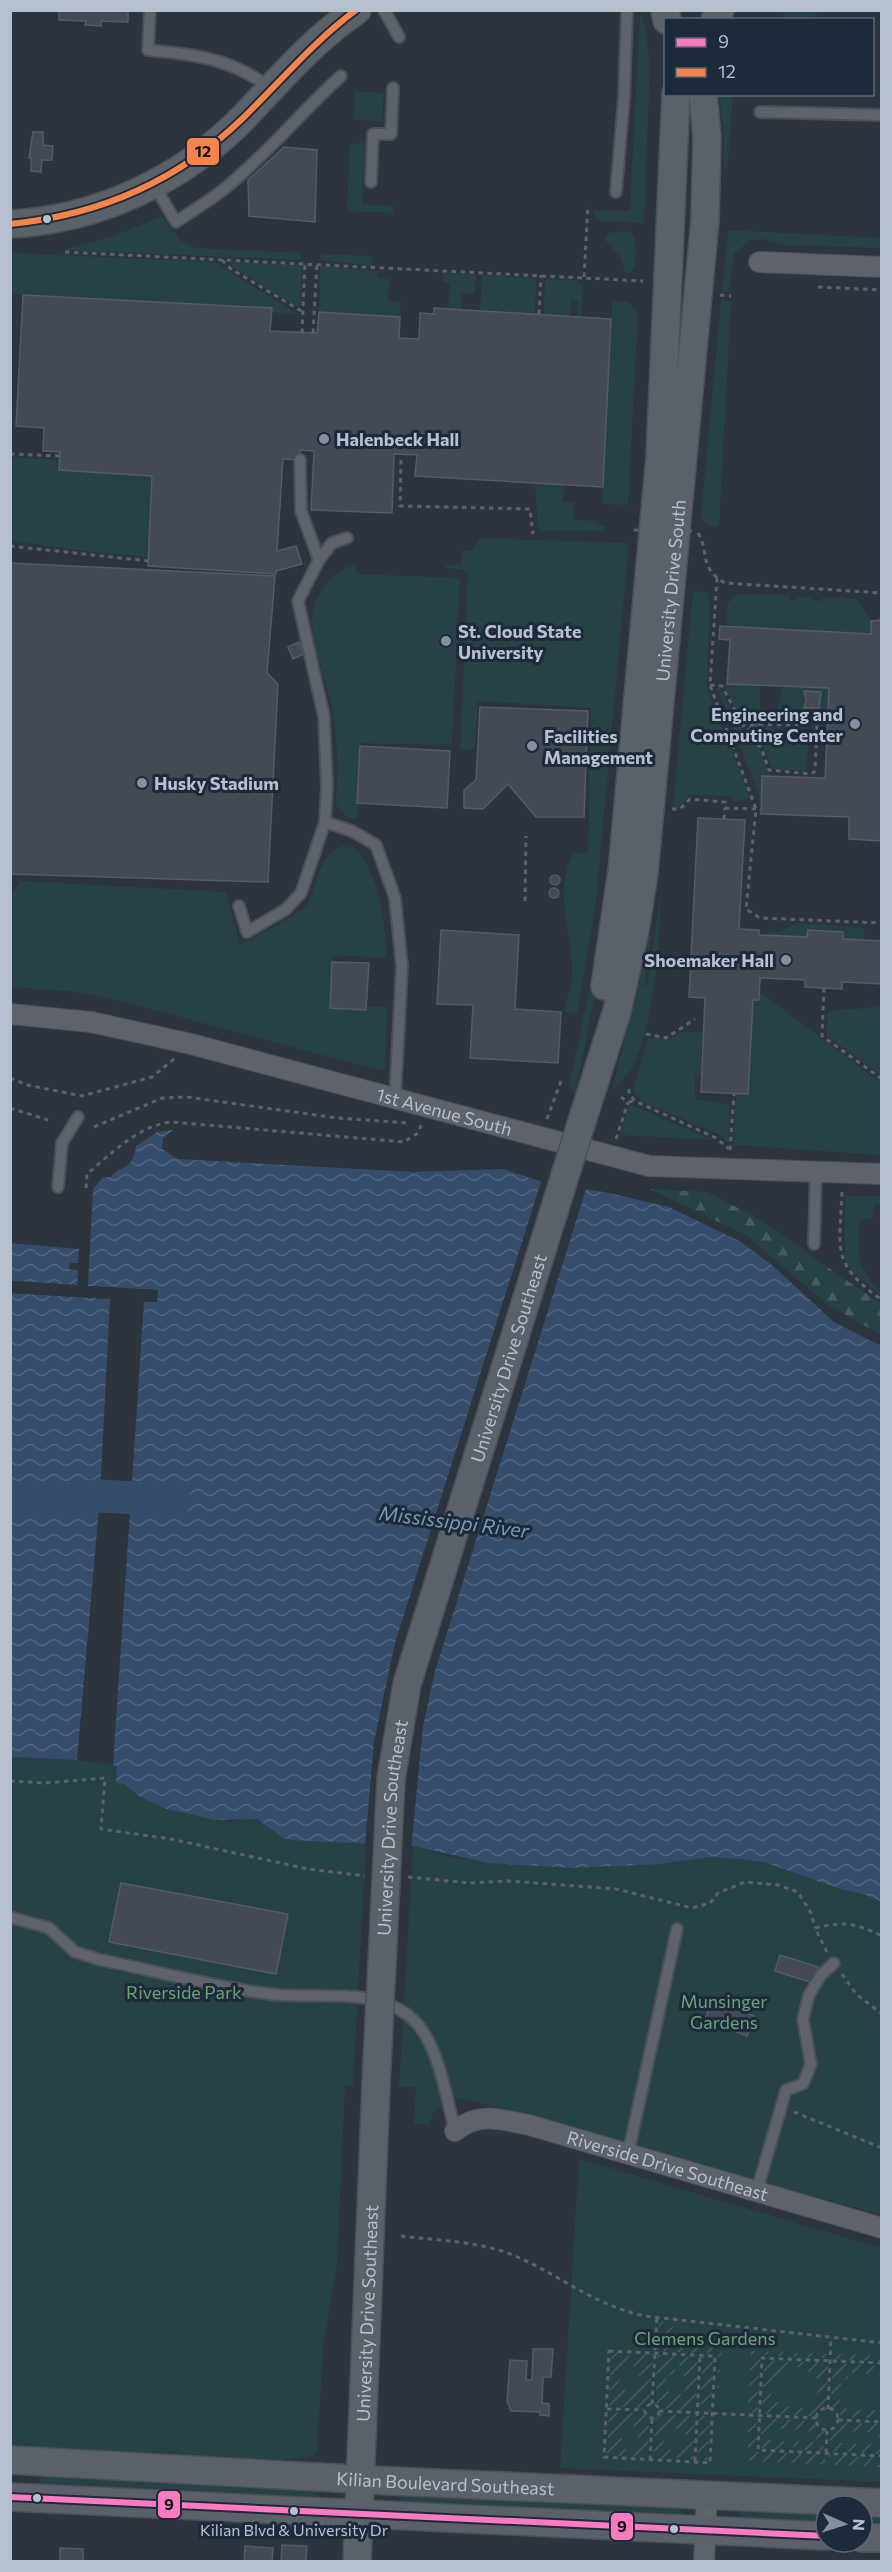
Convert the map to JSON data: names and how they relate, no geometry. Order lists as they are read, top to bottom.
{
  "streets": {
    "street": [
      "University Drive South",
      "1st Avenue South",
      "University Drive Southeast",
      "Riverside Drive Southeast",
      "Kilian Boulevard Southeast"
    ]
  },
  "crossings": [
    ["University Drive South", "University Drive Southeast"],
    ["University Drive Southeast", "Kilian Boulevard Southeast"]
  ],
  "water": ["Mississippi River"],
  "parks": ["Riverside Park", "Munsinger Gardens", "Clemens Gardens"],
  "places": [
    "Halenbeck Hall",
    "St. Cloud State University",
    "Engineering and Computing Center",
    "Facilities Management",
    "Husky Stadium",
    "Shoemaker Hall",
    "Kilian Blvd & University Dr"
  ],
  "lines": ["transit line 12", "transit line 9"],
  "legend": ["9", "12"],
  "north": "right"
}
